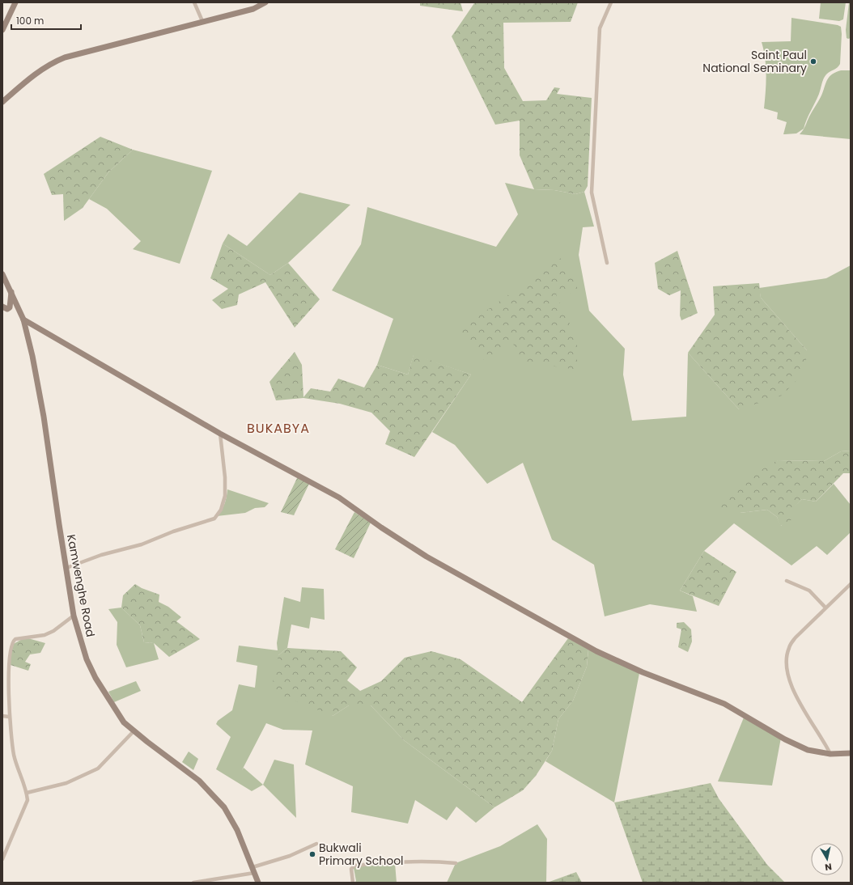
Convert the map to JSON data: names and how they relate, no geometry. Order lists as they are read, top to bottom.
{
  "streets": {
    "street": ["Kamwenghe Road"]
  },
  "districts": ["BUKABYA"],
  "places": ["Saint Paul National Seminary", "Bukwali Primary School"],
  "scale_bar": "100 m",
  "north": "bottom"
}
